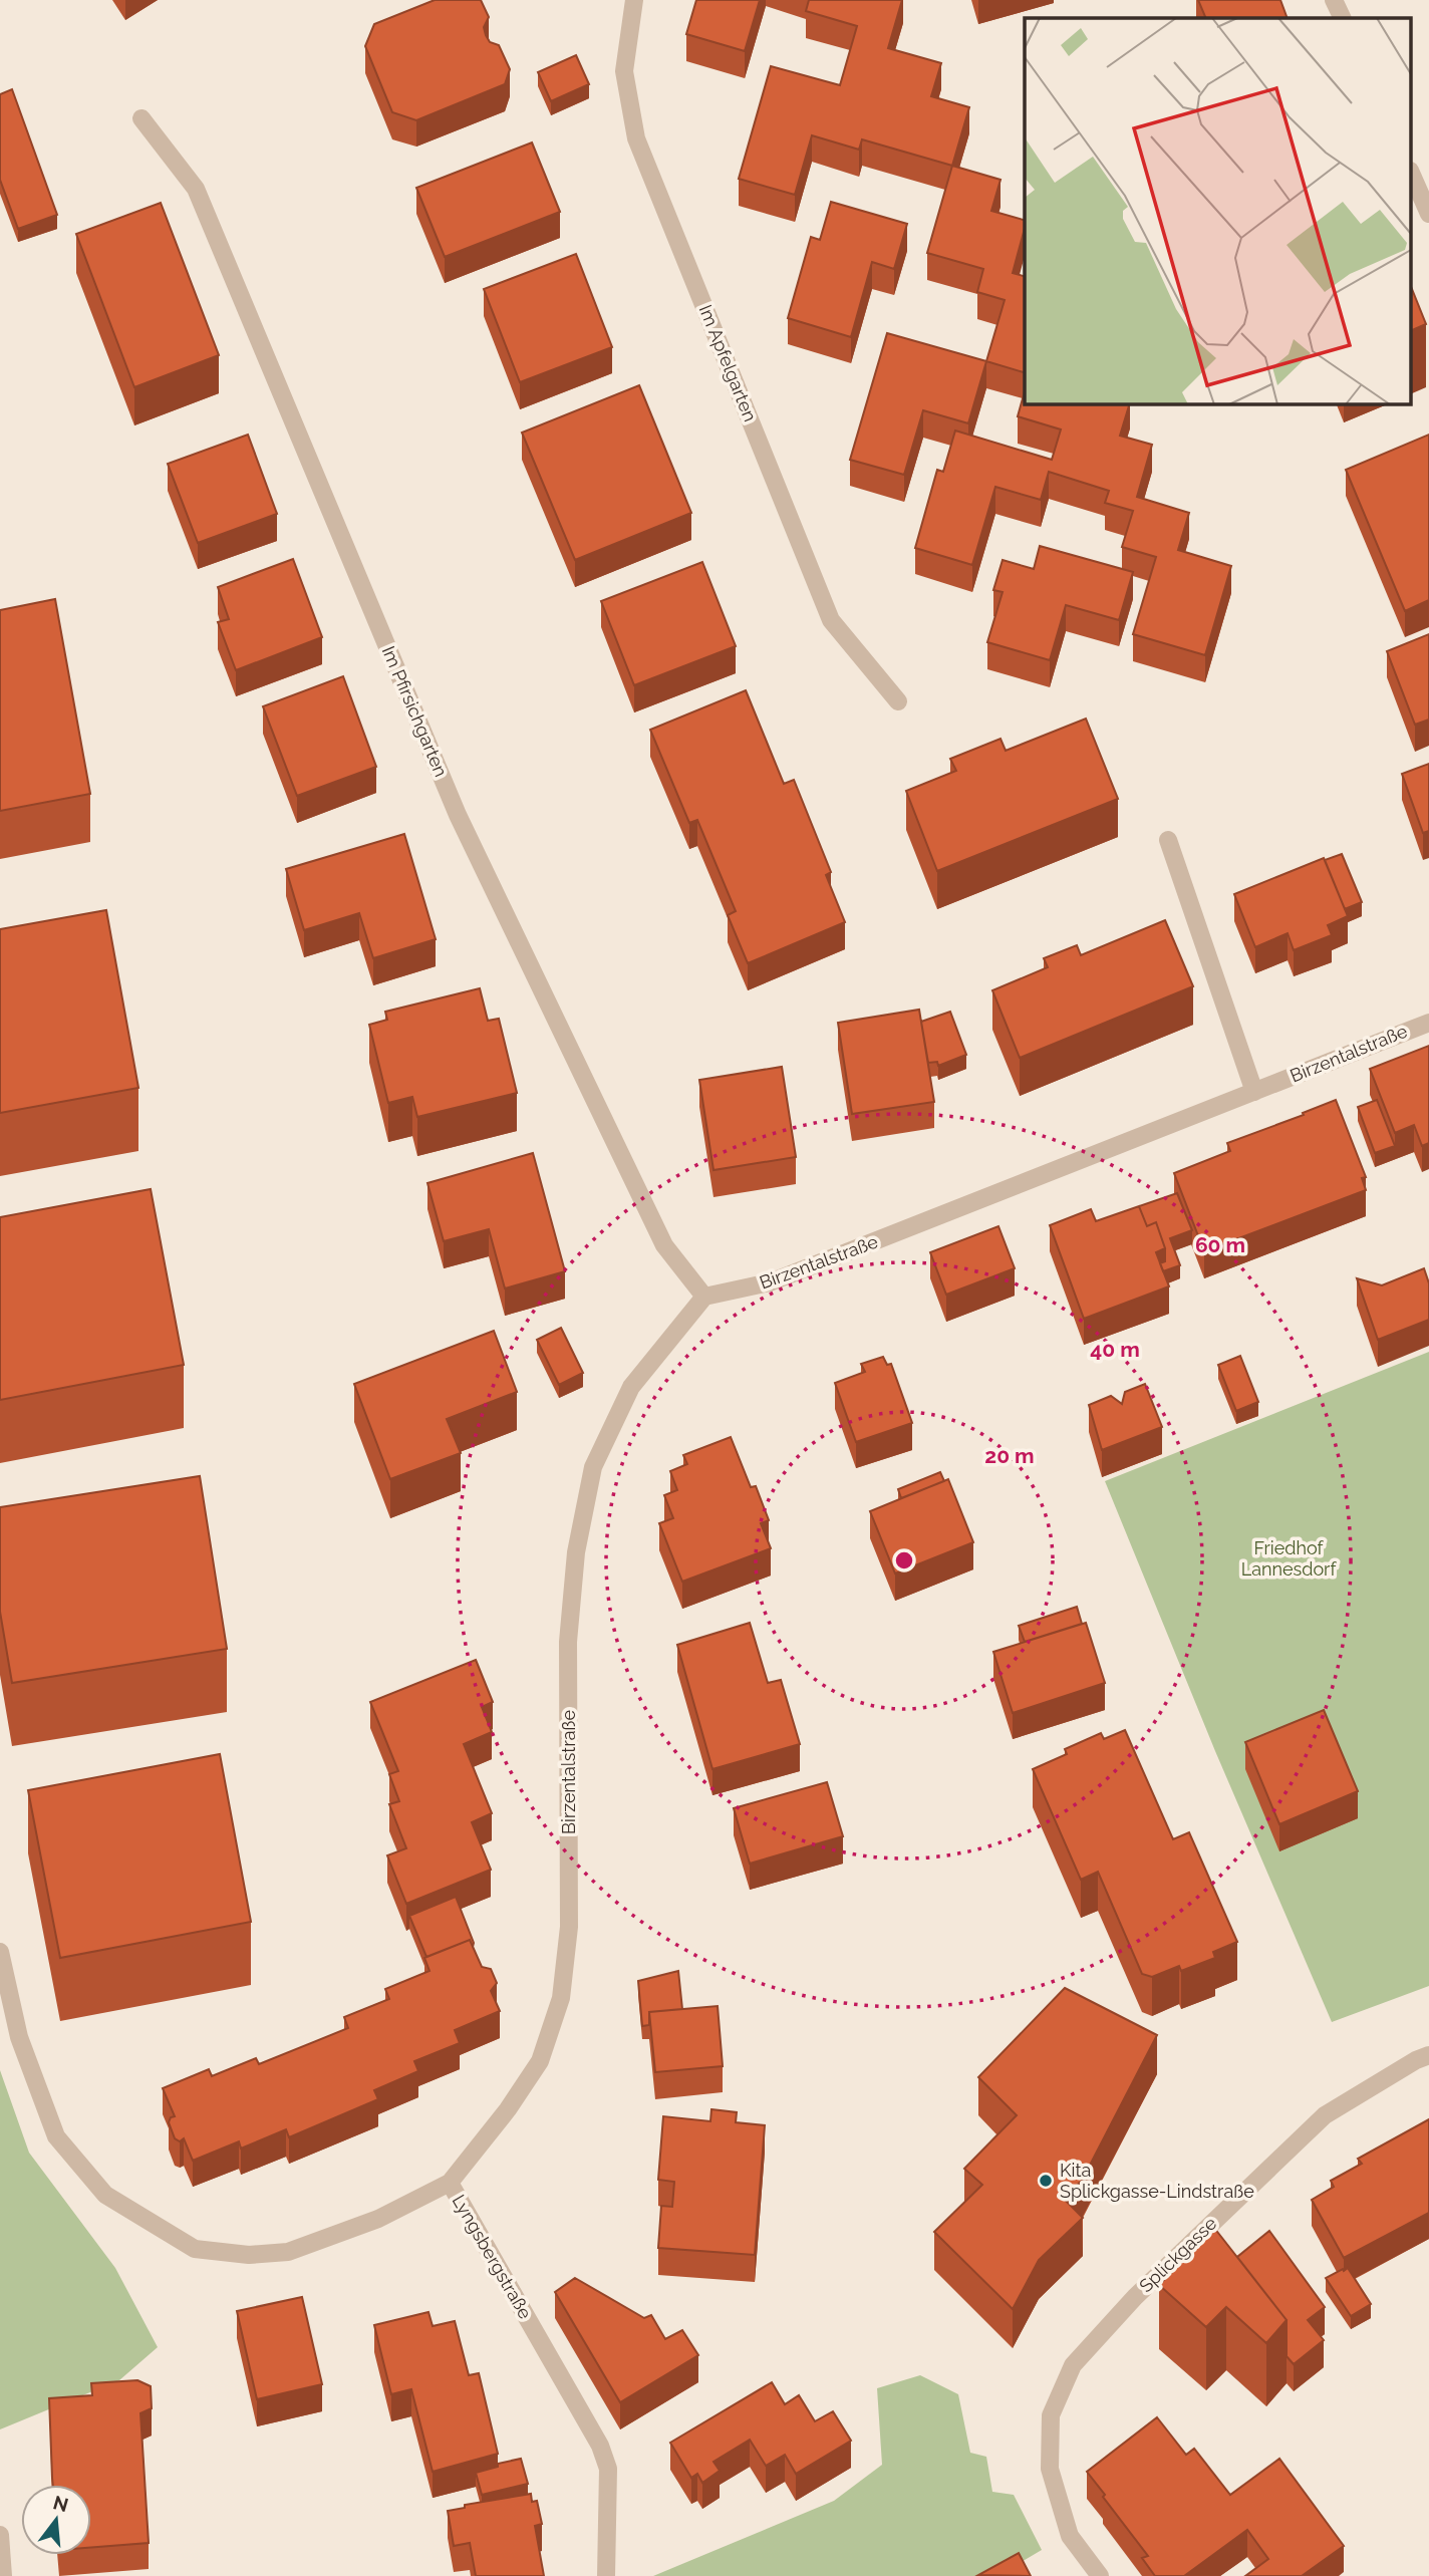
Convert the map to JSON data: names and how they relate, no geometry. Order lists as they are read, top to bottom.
{
  "streets": {
    "street": [
      "Im Apfelgarten",
      "Im Pfirsichgarten",
      "Birzentalstraße",
      "Splickgasse",
      "Lyngsbergstraße"
    ]
  },
  "crossings": [
    ["Im Pfirsichgarten", "Birzentalstraße"],
    ["Birzentalstraße", "Lyngsbergstraße"]
  ],
  "parks": ["Friedhof Lannesdorf"],
  "places": ["Kita Splickgasse-Lindstraße"],
  "north": "top",
  "rings": ["60 m", "40 m", "20 m"]
}
